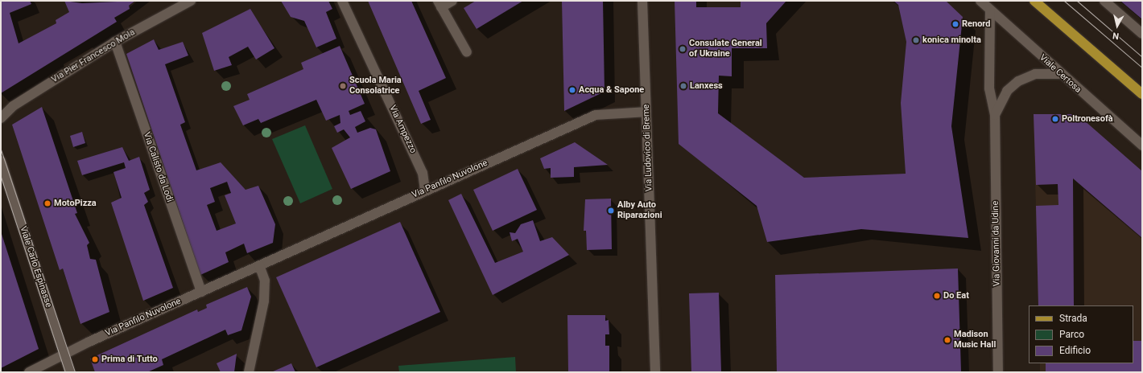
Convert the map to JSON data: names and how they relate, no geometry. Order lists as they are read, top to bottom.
{
  "streets": {
    "street": [
      "Via Pier Francesco Mola",
      "Viale Certosa",
      "Via Ampezzo",
      "Via Ludovico di Breme",
      "Via Calisto da Lodi",
      "Via Panfilo Nuvolone",
      "Via Giovanni da Udine",
      "Viale Carlo Espinasse"
    ]
  },
  "crossings": [
    ["Via Pier Francesco Mola", "Via Calisto da Lodi"],
    ["Viale Certosa", "Via Giovanni da Udine"],
    ["Via Ampezzo", "Via Panfilo Nuvolone"],
    ["Via Ludovico di Breme", "Via Panfilo Nuvolone"],
    ["Via Calisto da Lodi", "Via Panfilo Nuvolone"],
    ["Via Panfilo Nuvolone", "Viale Carlo Espinasse"]
  ],
  "places": [
    "Renord",
    "konica minolta",
    "Consulate General of Ukraine",
    "Scuola Maria Consolatrice",
    "Lanxess",
    "Acqua & Sapone",
    "Poltronesofà",
    "MotoPizza",
    "Alby Auto Riparazioni",
    "Do Eat",
    "Madison Music Hall",
    "Prima di Tutto"
  ],
  "legend": ["Strada", "Parco", "Edificio"],
  "north": "bottom"
}
